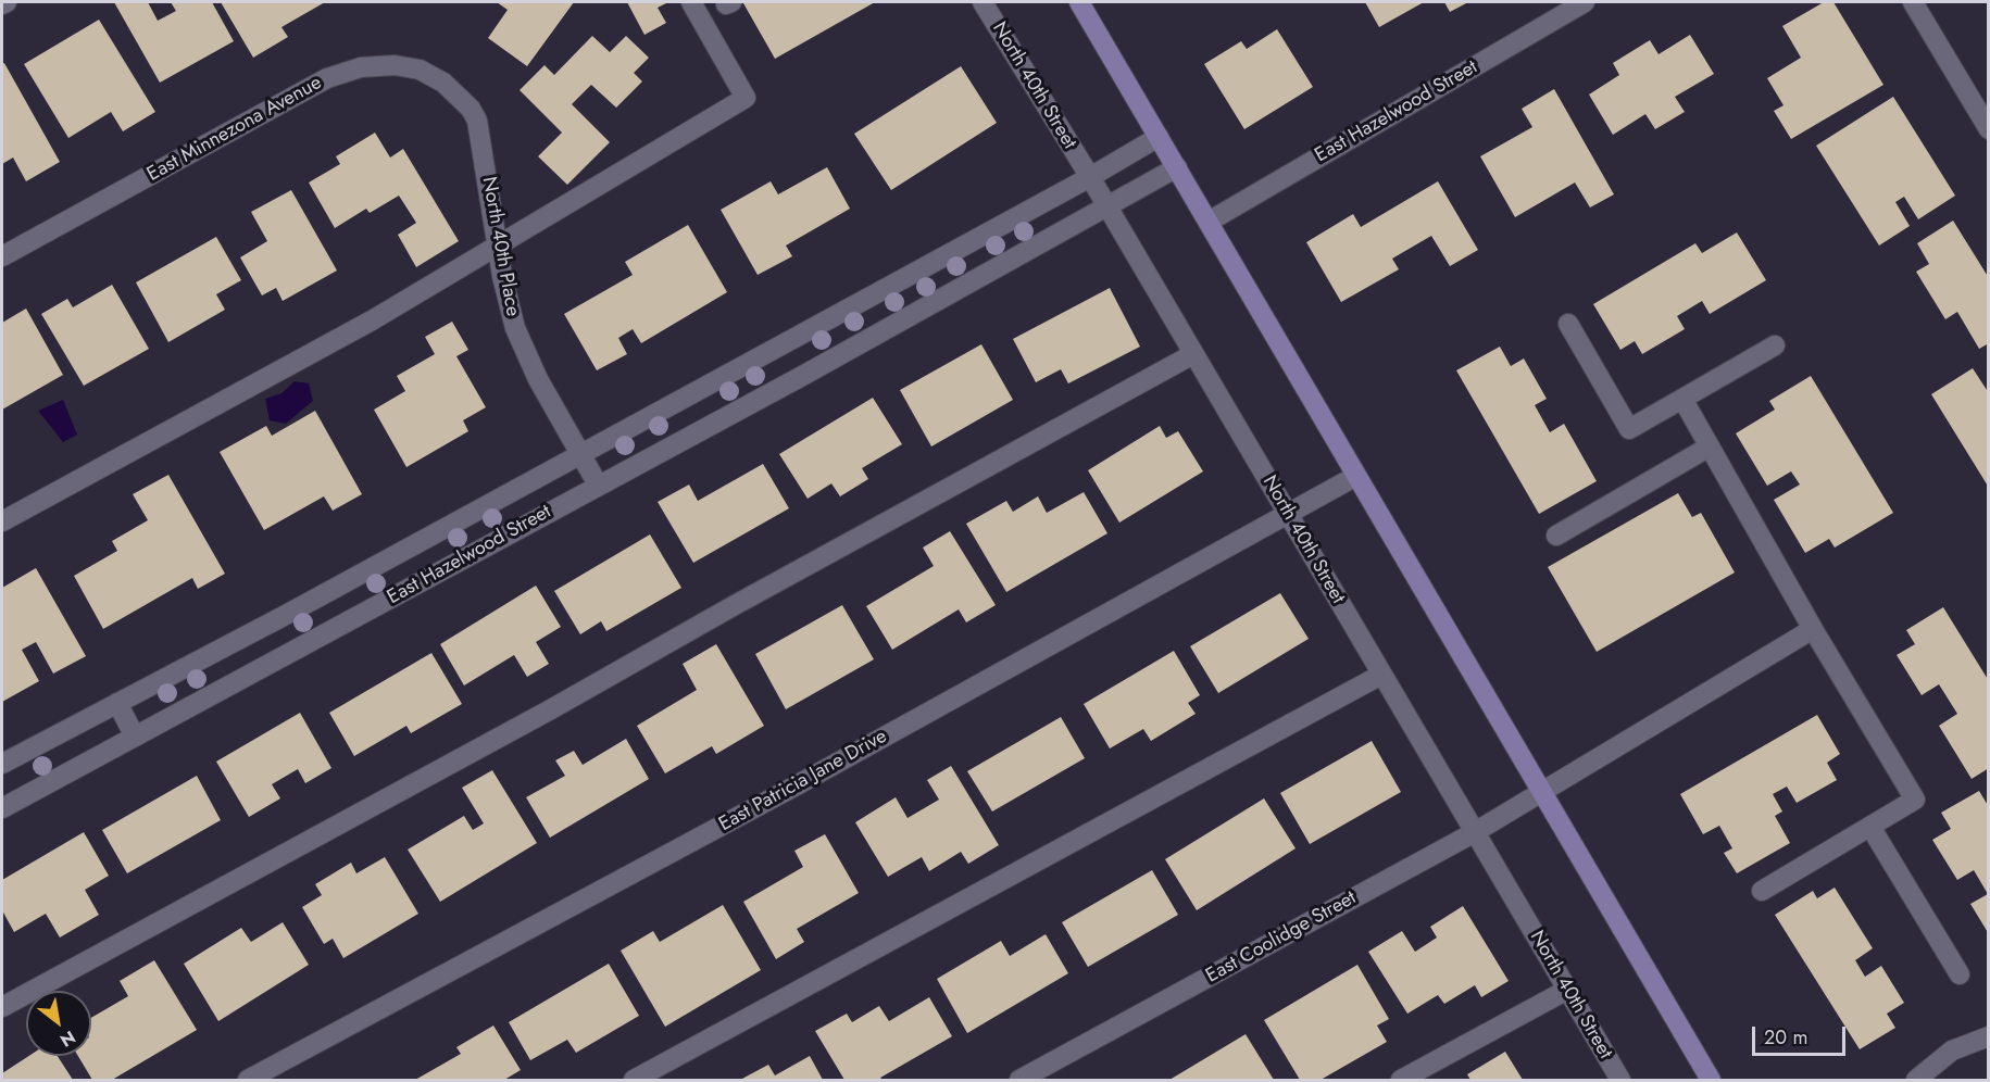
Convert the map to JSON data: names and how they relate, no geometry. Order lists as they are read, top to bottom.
{
  "streets": {
    "street": [
      "North 40th Street",
      "East Hazelwood Street",
      "East Minnezona Avenue",
      "North 40th Place",
      "East Patricia Jane Drive",
      "East Coolidge Street"
    ]
  },
  "crossings": [
    ["North 40th Street", "East Hazelwood Street"],
    ["North 40th Street", "East Patricia Jane Drive"],
    ["North 40th Street", "East Coolidge Street"],
    ["East Hazelwood Street", "North 40th Place"],
    ["East Minnezona Avenue", "North 40th Place"]
  ],
  "scale_bar": "20 m",
  "north": "bottom right"
}
